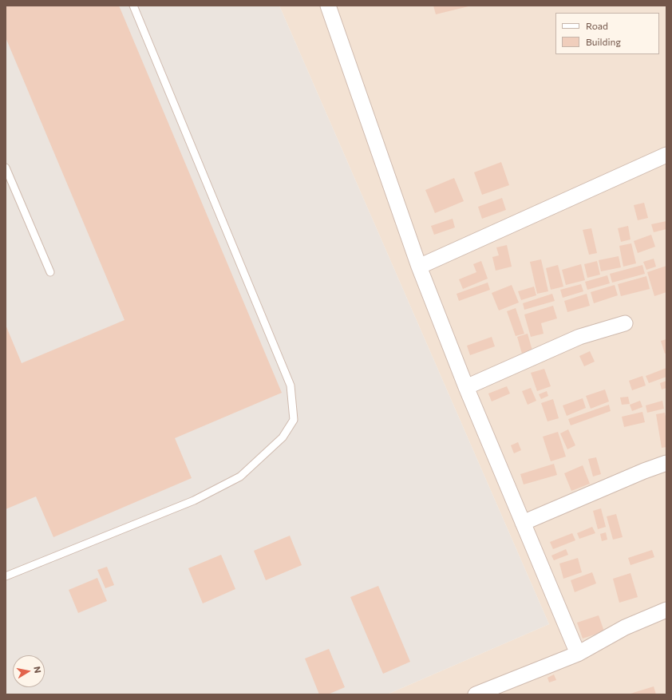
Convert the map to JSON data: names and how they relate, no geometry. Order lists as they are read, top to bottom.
{
  "legend": ["Road", "Building"],
  "north": "right"
}
